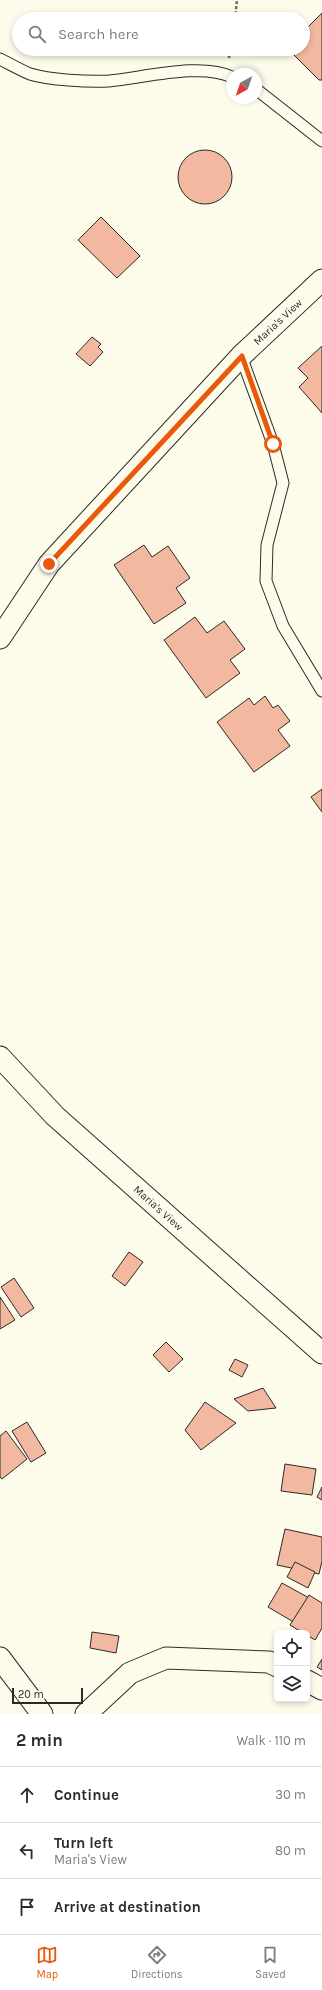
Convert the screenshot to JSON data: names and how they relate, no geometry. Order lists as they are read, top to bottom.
{
  "streets": {
    "street": ["Maria's View"]
  },
  "scale_bar": "20 m",
  "north": "bottom left",
  "page": {
    "search": "Search here",
    "scale": "20 m",
    "heading": ["2 min", "Walk · 110 m"],
    "list": [
      ["Continue", "30 m"],
      ["Turn left", "Maria's View", "80 m"],
      "Arrive at destination"
    ],
    "nav": ["Map", "Directions", "Saved"]
  }
}
